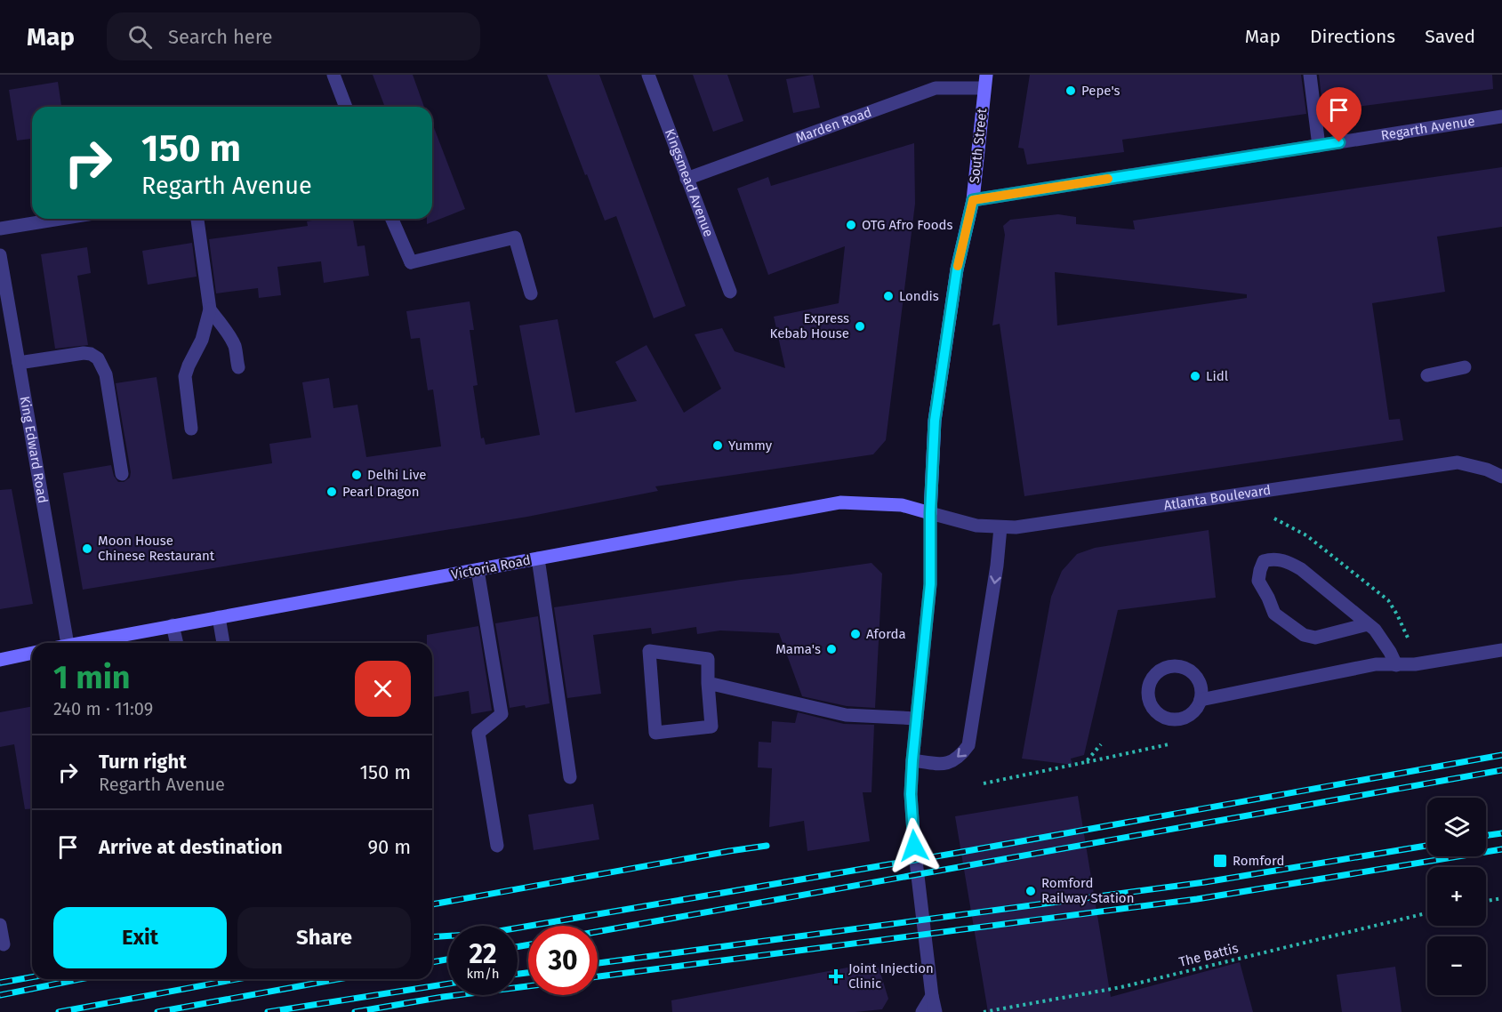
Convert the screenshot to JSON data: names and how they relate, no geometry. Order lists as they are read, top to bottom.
{
  "streets": {
    "street": [
      "Marden Road",
      "Regarth Avenue",
      "South Street",
      "Kingsmead Avenue",
      "King Edward Road",
      "Atlanta Boulevard",
      "Victoria Road"
    ],
    "path": ["The Battis"]
  },
  "crossings": [
    ["Marden Road", "South Street"],
    ["Marden Road", "Kingsmead Avenue"],
    ["Regarth Avenue", "South Street"],
    ["South Street", "Atlanta Boulevard"],
    ["South Street", "Victoria Road"],
    ["Atlanta Boulevard", "Victoria Road"]
  ],
  "places": {
    "other": [
      "Pepe's",
      "OTG Afro Foods",
      "Londis",
      "Express Kebab House",
      "Lidl",
      "Yummy",
      "Delhi Live",
      "Pearl Dragon",
      "Moon House Chinese Restaurant",
      "Aforda",
      "Mama's",
      "Romford Railway Station"
    ],
    "transit": ["Romford"],
    "health": ["Joint Injection Clinic"]
  },
  "page": {
    "header": "Map",
    "search": "Search here",
    "nav": ["Map", "Directions", "Saved"],
    "turn": ["150 m", "Regarth Avenue"],
    "heading": ["1 min", "240 m · 11:09"],
    "list": [
      {
        "name": "Turn right",
        "note": "Regarth Avenue",
        "value": "150 m"
      },
      {
        "name": "Arrive at destination",
        "value": "90 m"
      }
    ],
    "map_buttons": ["+", "−"],
    "buttons": ["Exit", "Share"],
    "speed": "22 km/h",
    "limit": "30"
  }
}
